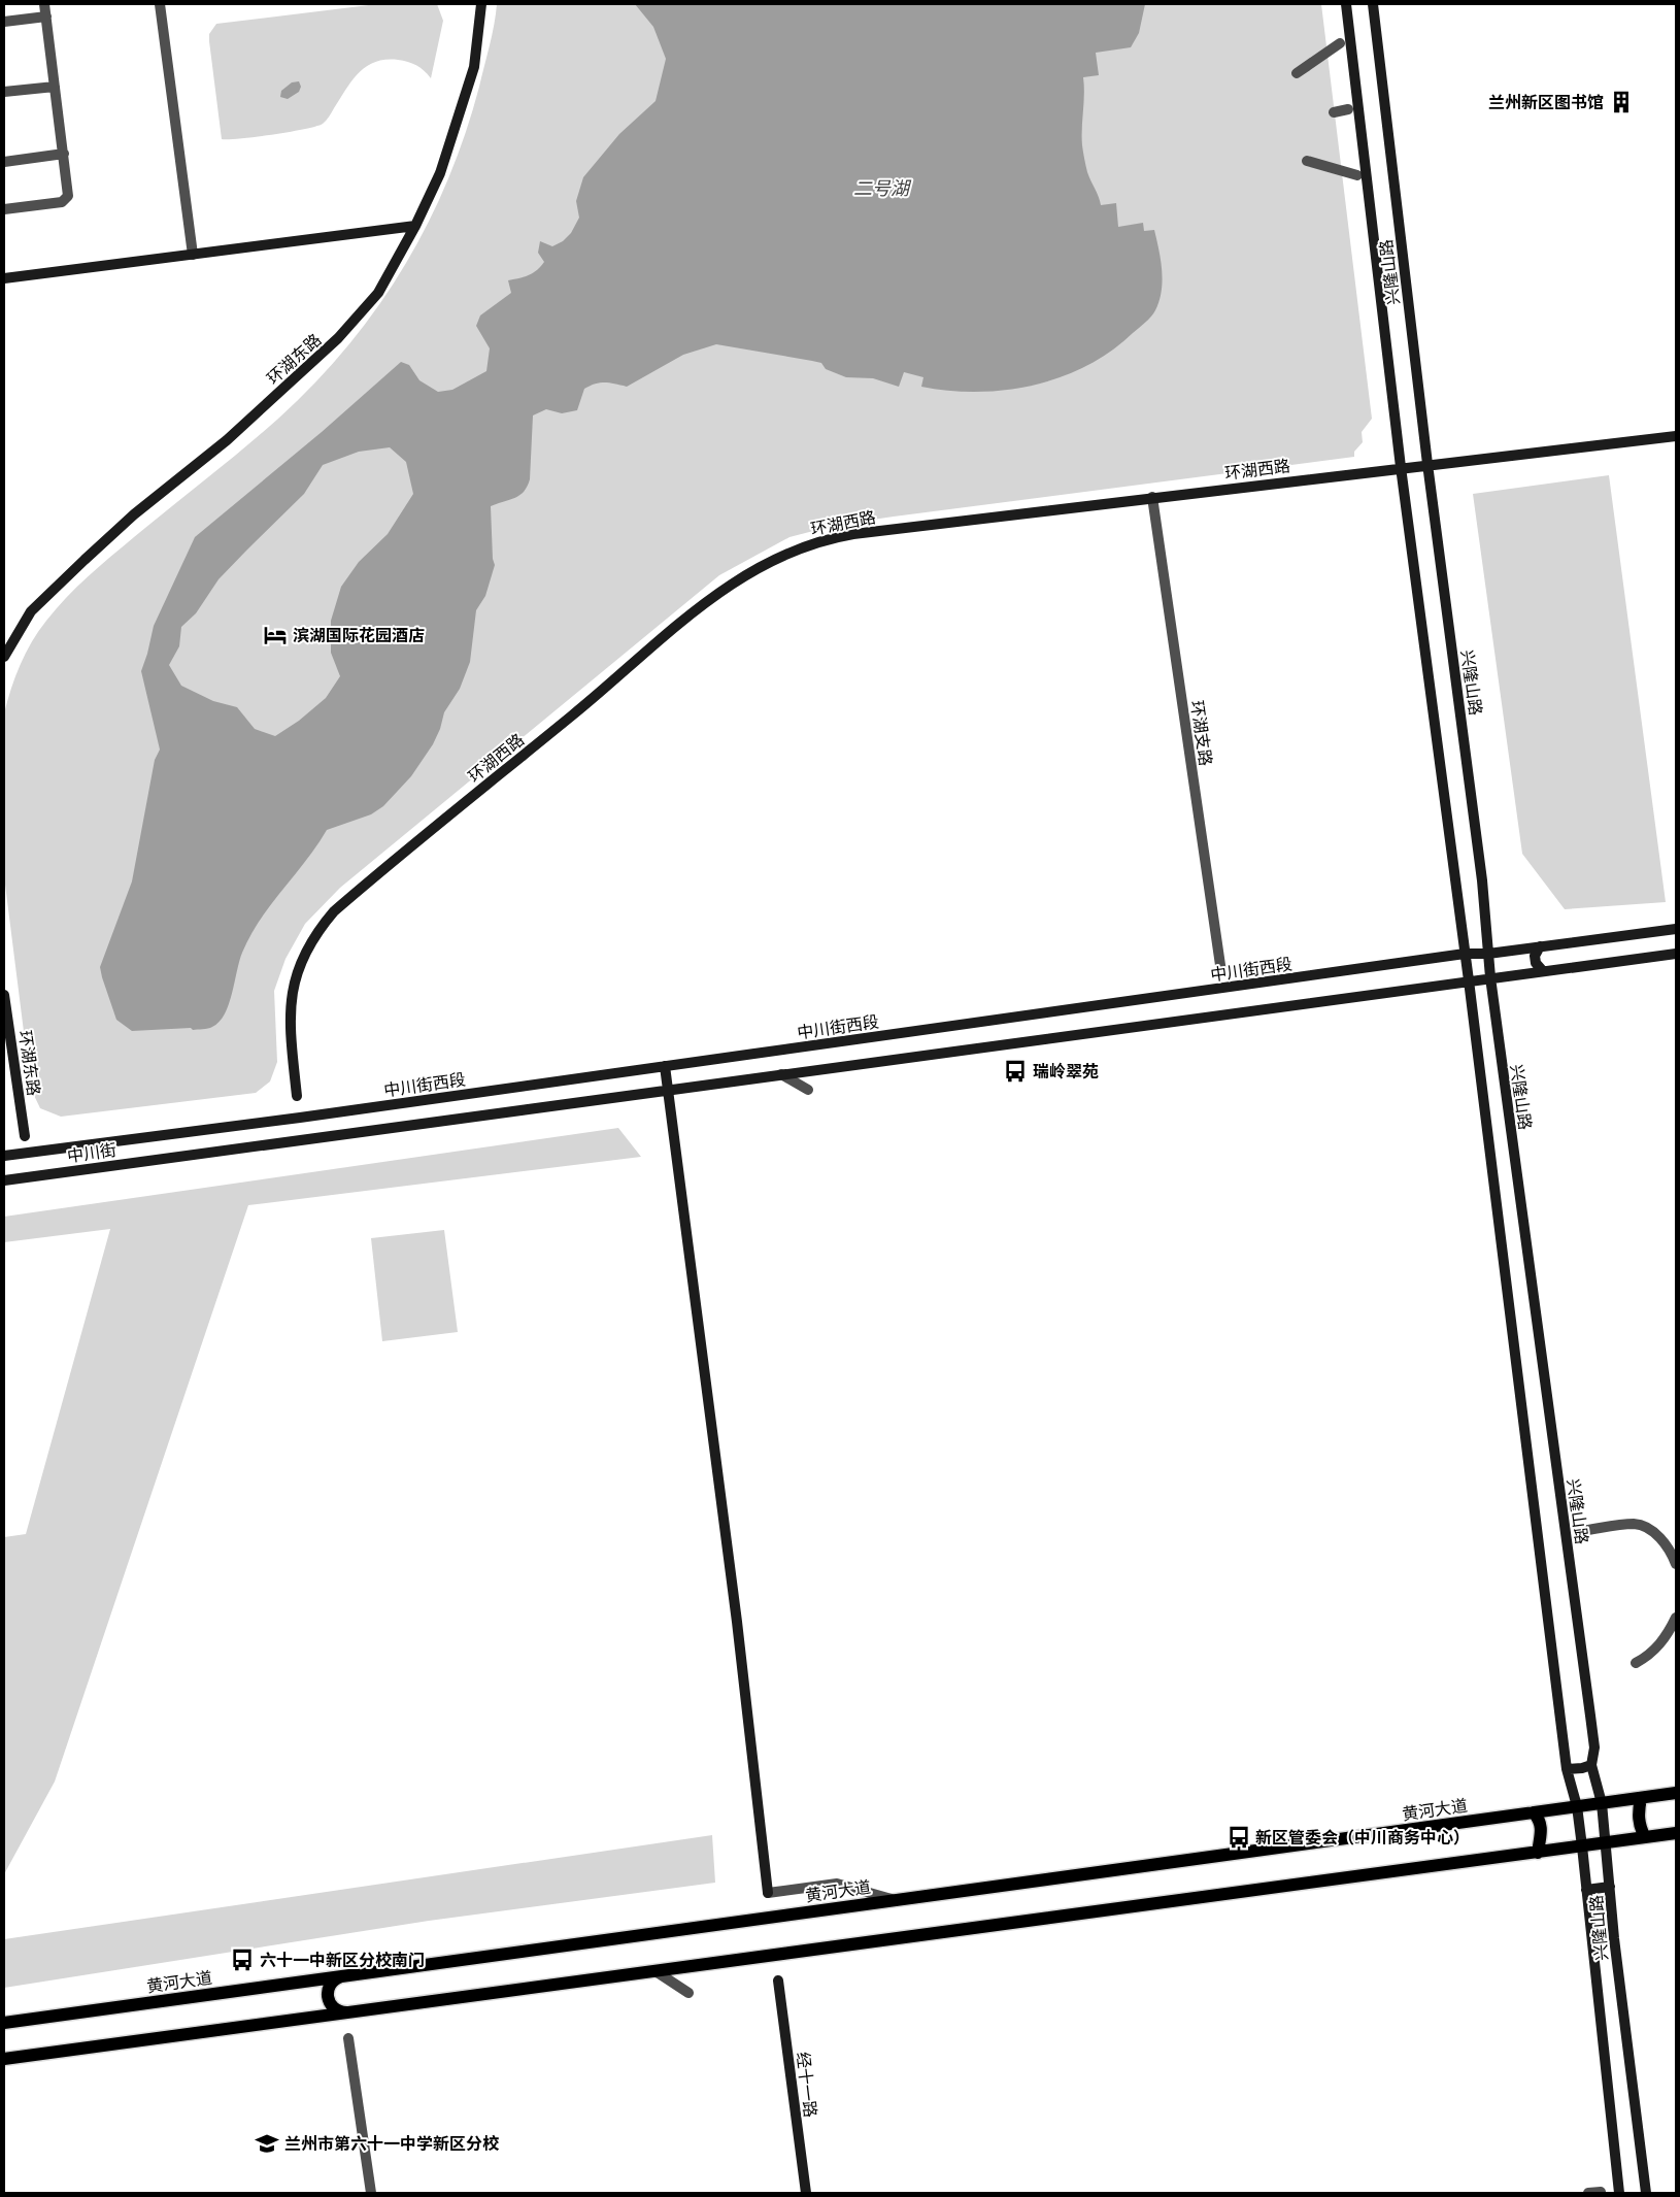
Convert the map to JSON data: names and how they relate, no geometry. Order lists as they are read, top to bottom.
{
  "streets": {
    "main road": ["黄河大道"],
    "street": [
      "兴隆山路",
      "环湖东路",
      "环湖西路",
      "环湖支路",
      "中川街西段",
      "中川街",
      "经十一路"
    ]
  },
  "crossings": [
    ["兴隆山路", "环湖西路"],
    ["兴隆山路", "中川街西段"],
    ["兴隆山路", "黄河大道"],
    ["环湖西路", "环湖支路"]
  ],
  "water": ["二号湖"],
  "places": {
    "building": ["兰州新区图书馆"],
    "hotel": ["滨湖国际花园酒店"],
    "bus stop": ["瑞岭翠苑", "新区管委会（中川商务中心）", "六十一中新区分校南门"],
    "school or university": ["兰州市第六十一中学新区分校"]
  }
}
